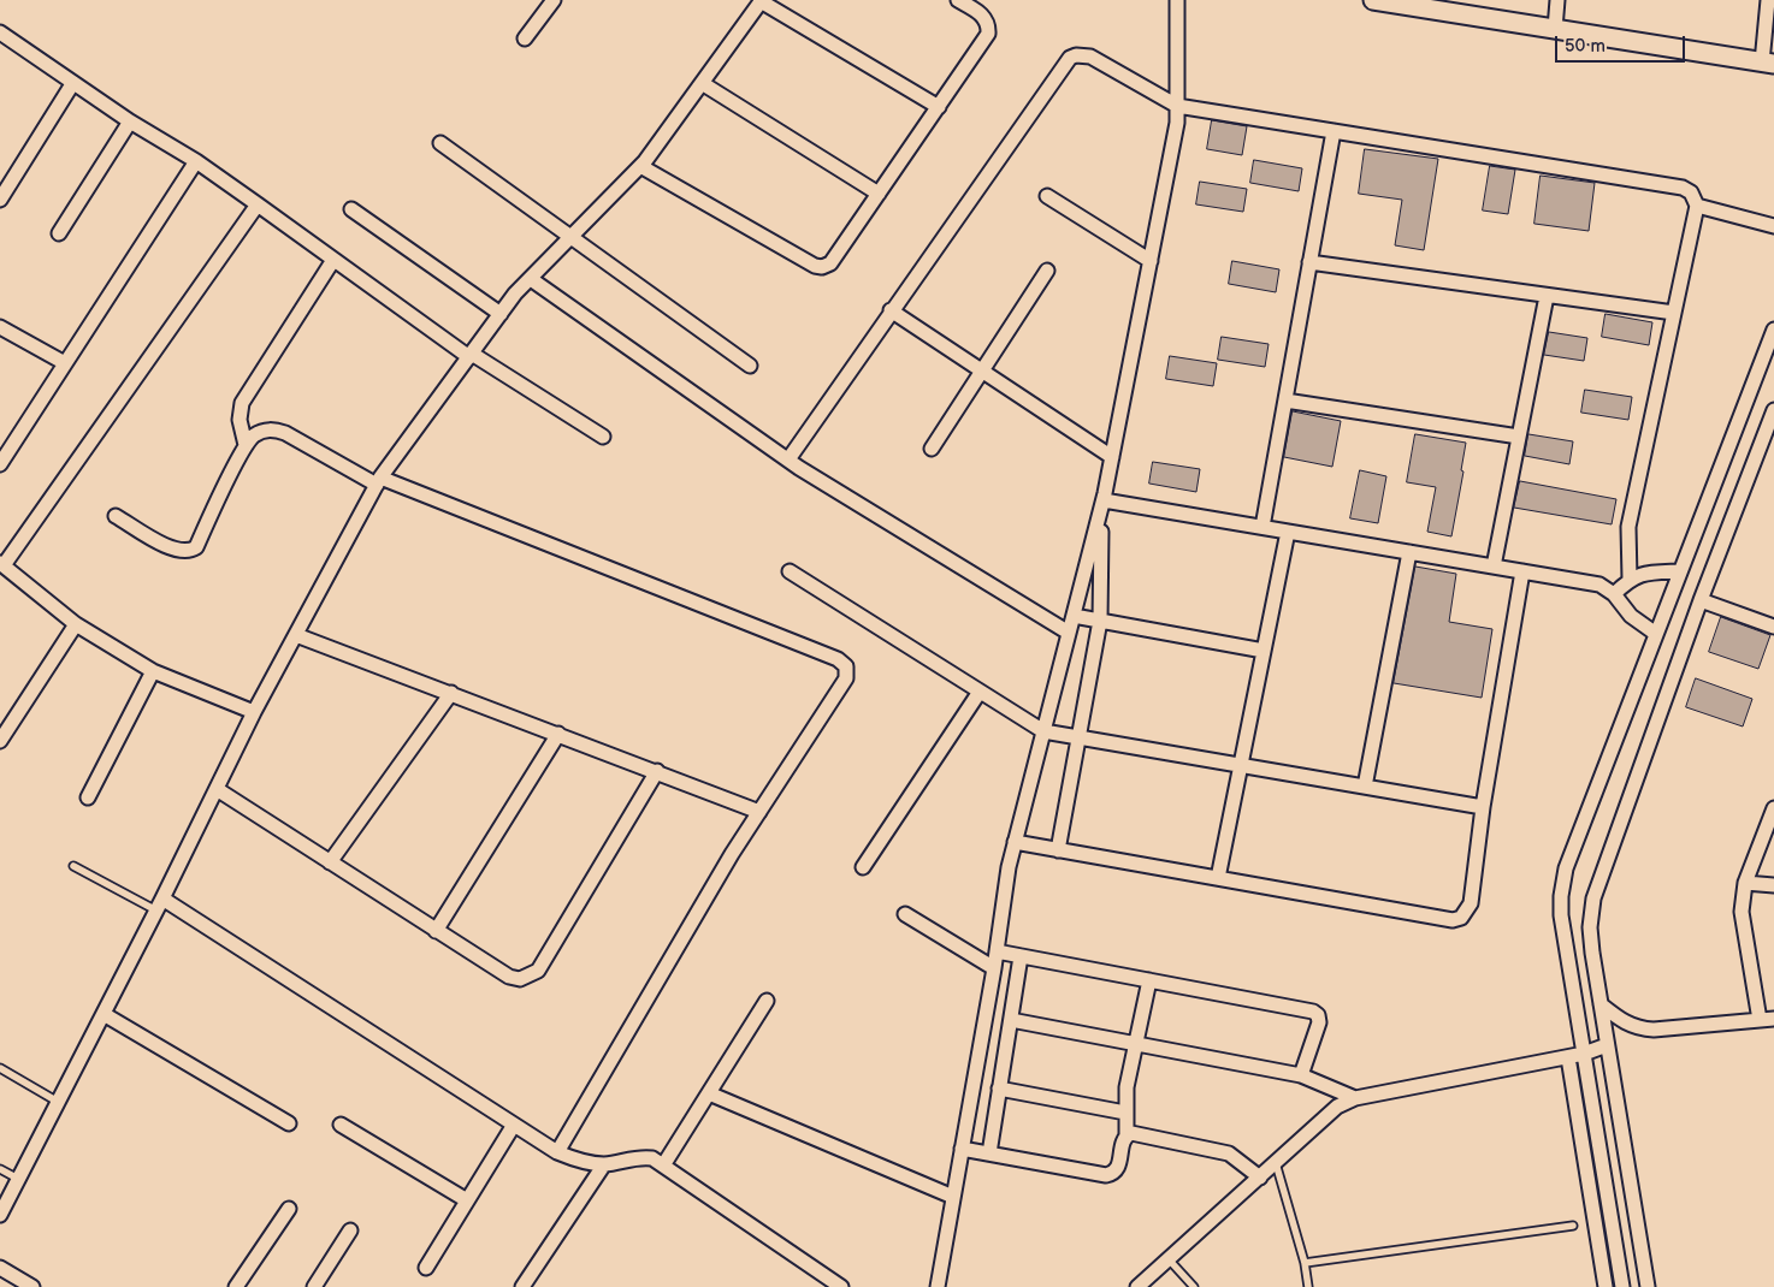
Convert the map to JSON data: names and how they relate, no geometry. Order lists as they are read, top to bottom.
{
  "scale_bar": "50 m"
}
